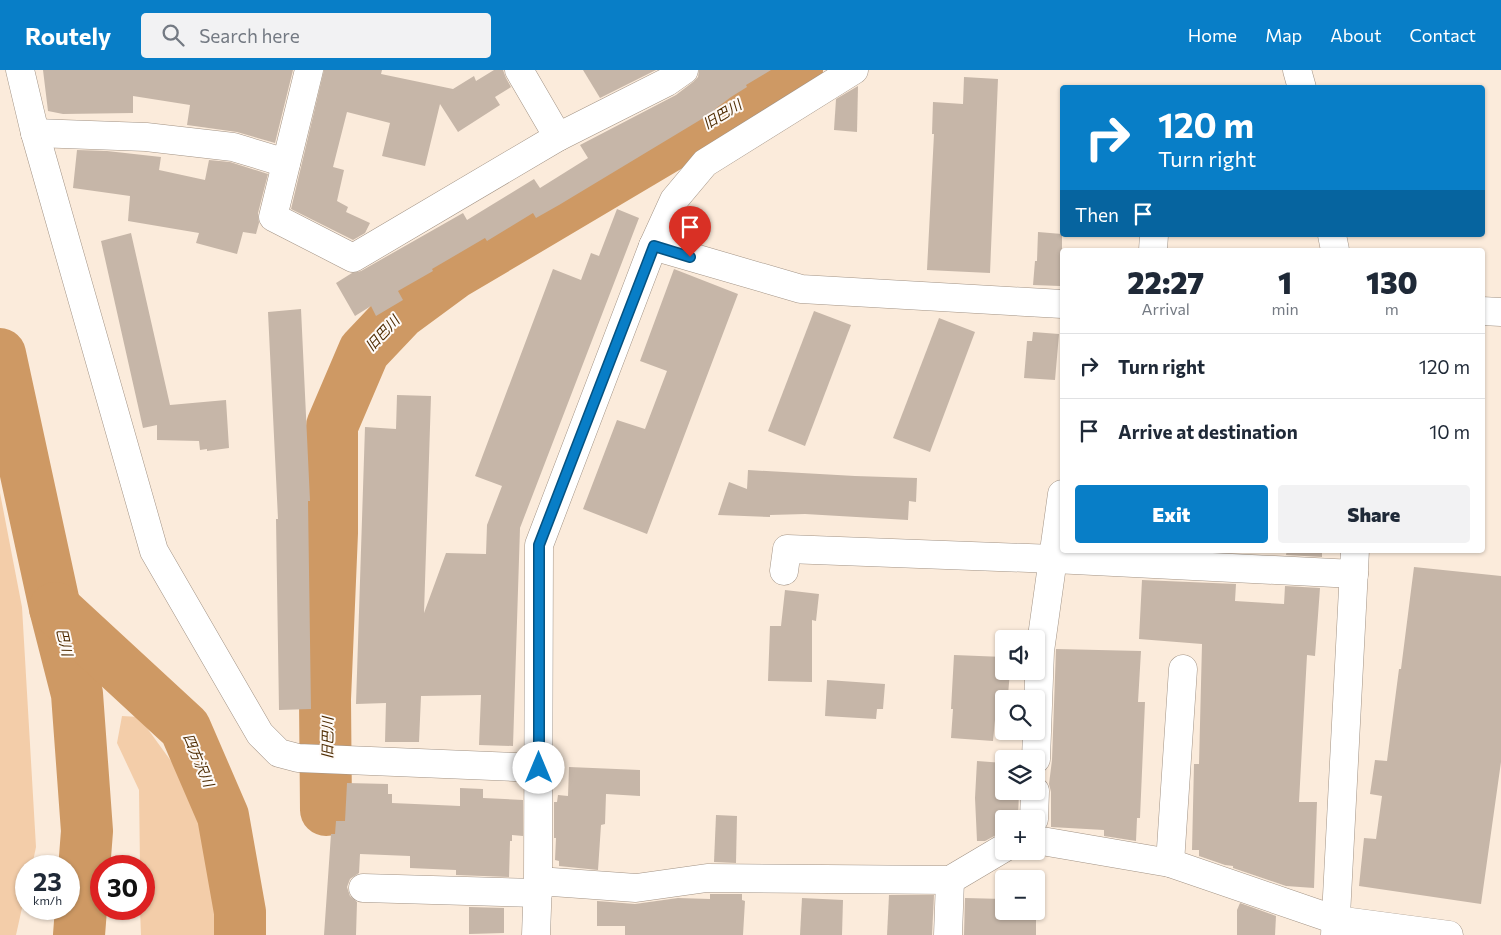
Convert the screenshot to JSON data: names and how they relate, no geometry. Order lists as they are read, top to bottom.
{
  "water": ["旧巴川", "巴川", "四方沢川"],
  "page": {
    "header": "Routely",
    "search": "Search here",
    "nav": [
      "Home",
      "Map",
      "About",
      "Contact"
    ],
    "turn": ["120 m", "Turn right"],
    "then": "Then",
    "eta": [
      "22:27",
      "Arrival",
      "1",
      "min",
      "130",
      "m"
    ],
    "list": [
      {
        "name": "Turn right",
        "value": "120 m"
      },
      {
        "name": "Arrive at destination",
        "value": "10 m"
      }
    ],
    "buttons": ["Exit", "Share"],
    "map_buttons": ["+", "−"],
    "speed": "23 km/h",
    "limit": "30"
  }
}
